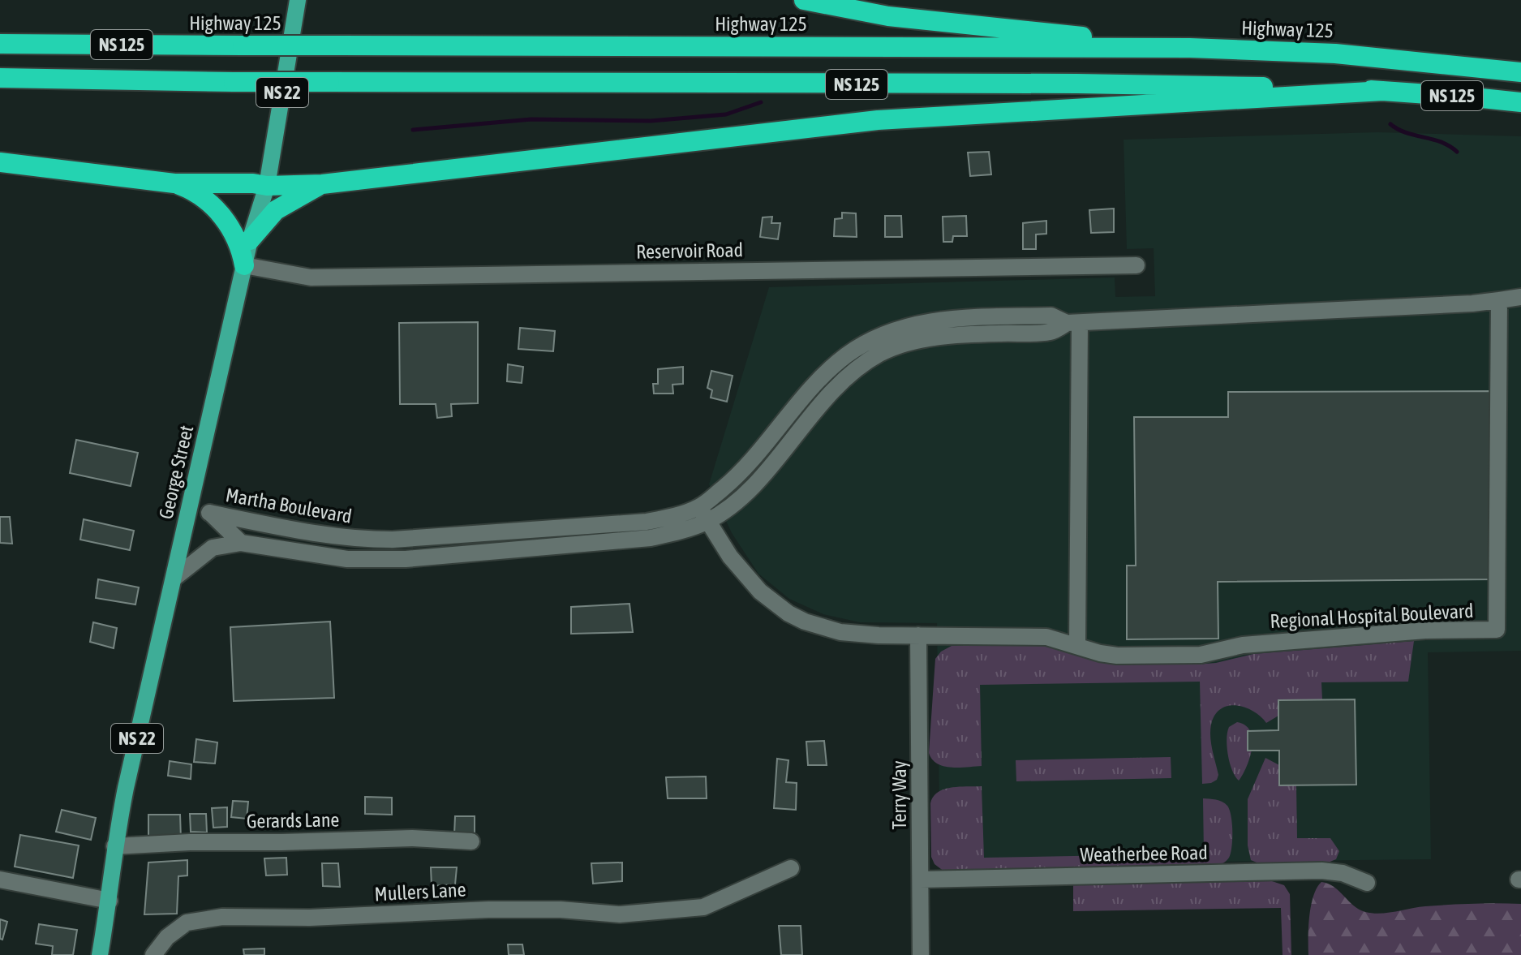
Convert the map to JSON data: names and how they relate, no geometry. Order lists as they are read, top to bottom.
{
  "streets": {
    "highway": ["Highway 125", "NS 125"],
    "main road": ["NS 22", "George Street"],
    "street": [
      "Reservoir Road",
      "Martha Boulevard",
      "Regional Hospital Boulevard",
      "Terry Way",
      "Gerards Lane",
      "Weatherbee Road",
      "Mullers Lane"
    ]
  },
  "crossings": [
    ["Reservoir Road", "George Street"],
    ["George Street", "Gerards Lane"],
    ["Regional Hospital Boulevard", "Terry Way"],
    ["Terry Way", "Weatherbee Road"]
  ]
}
